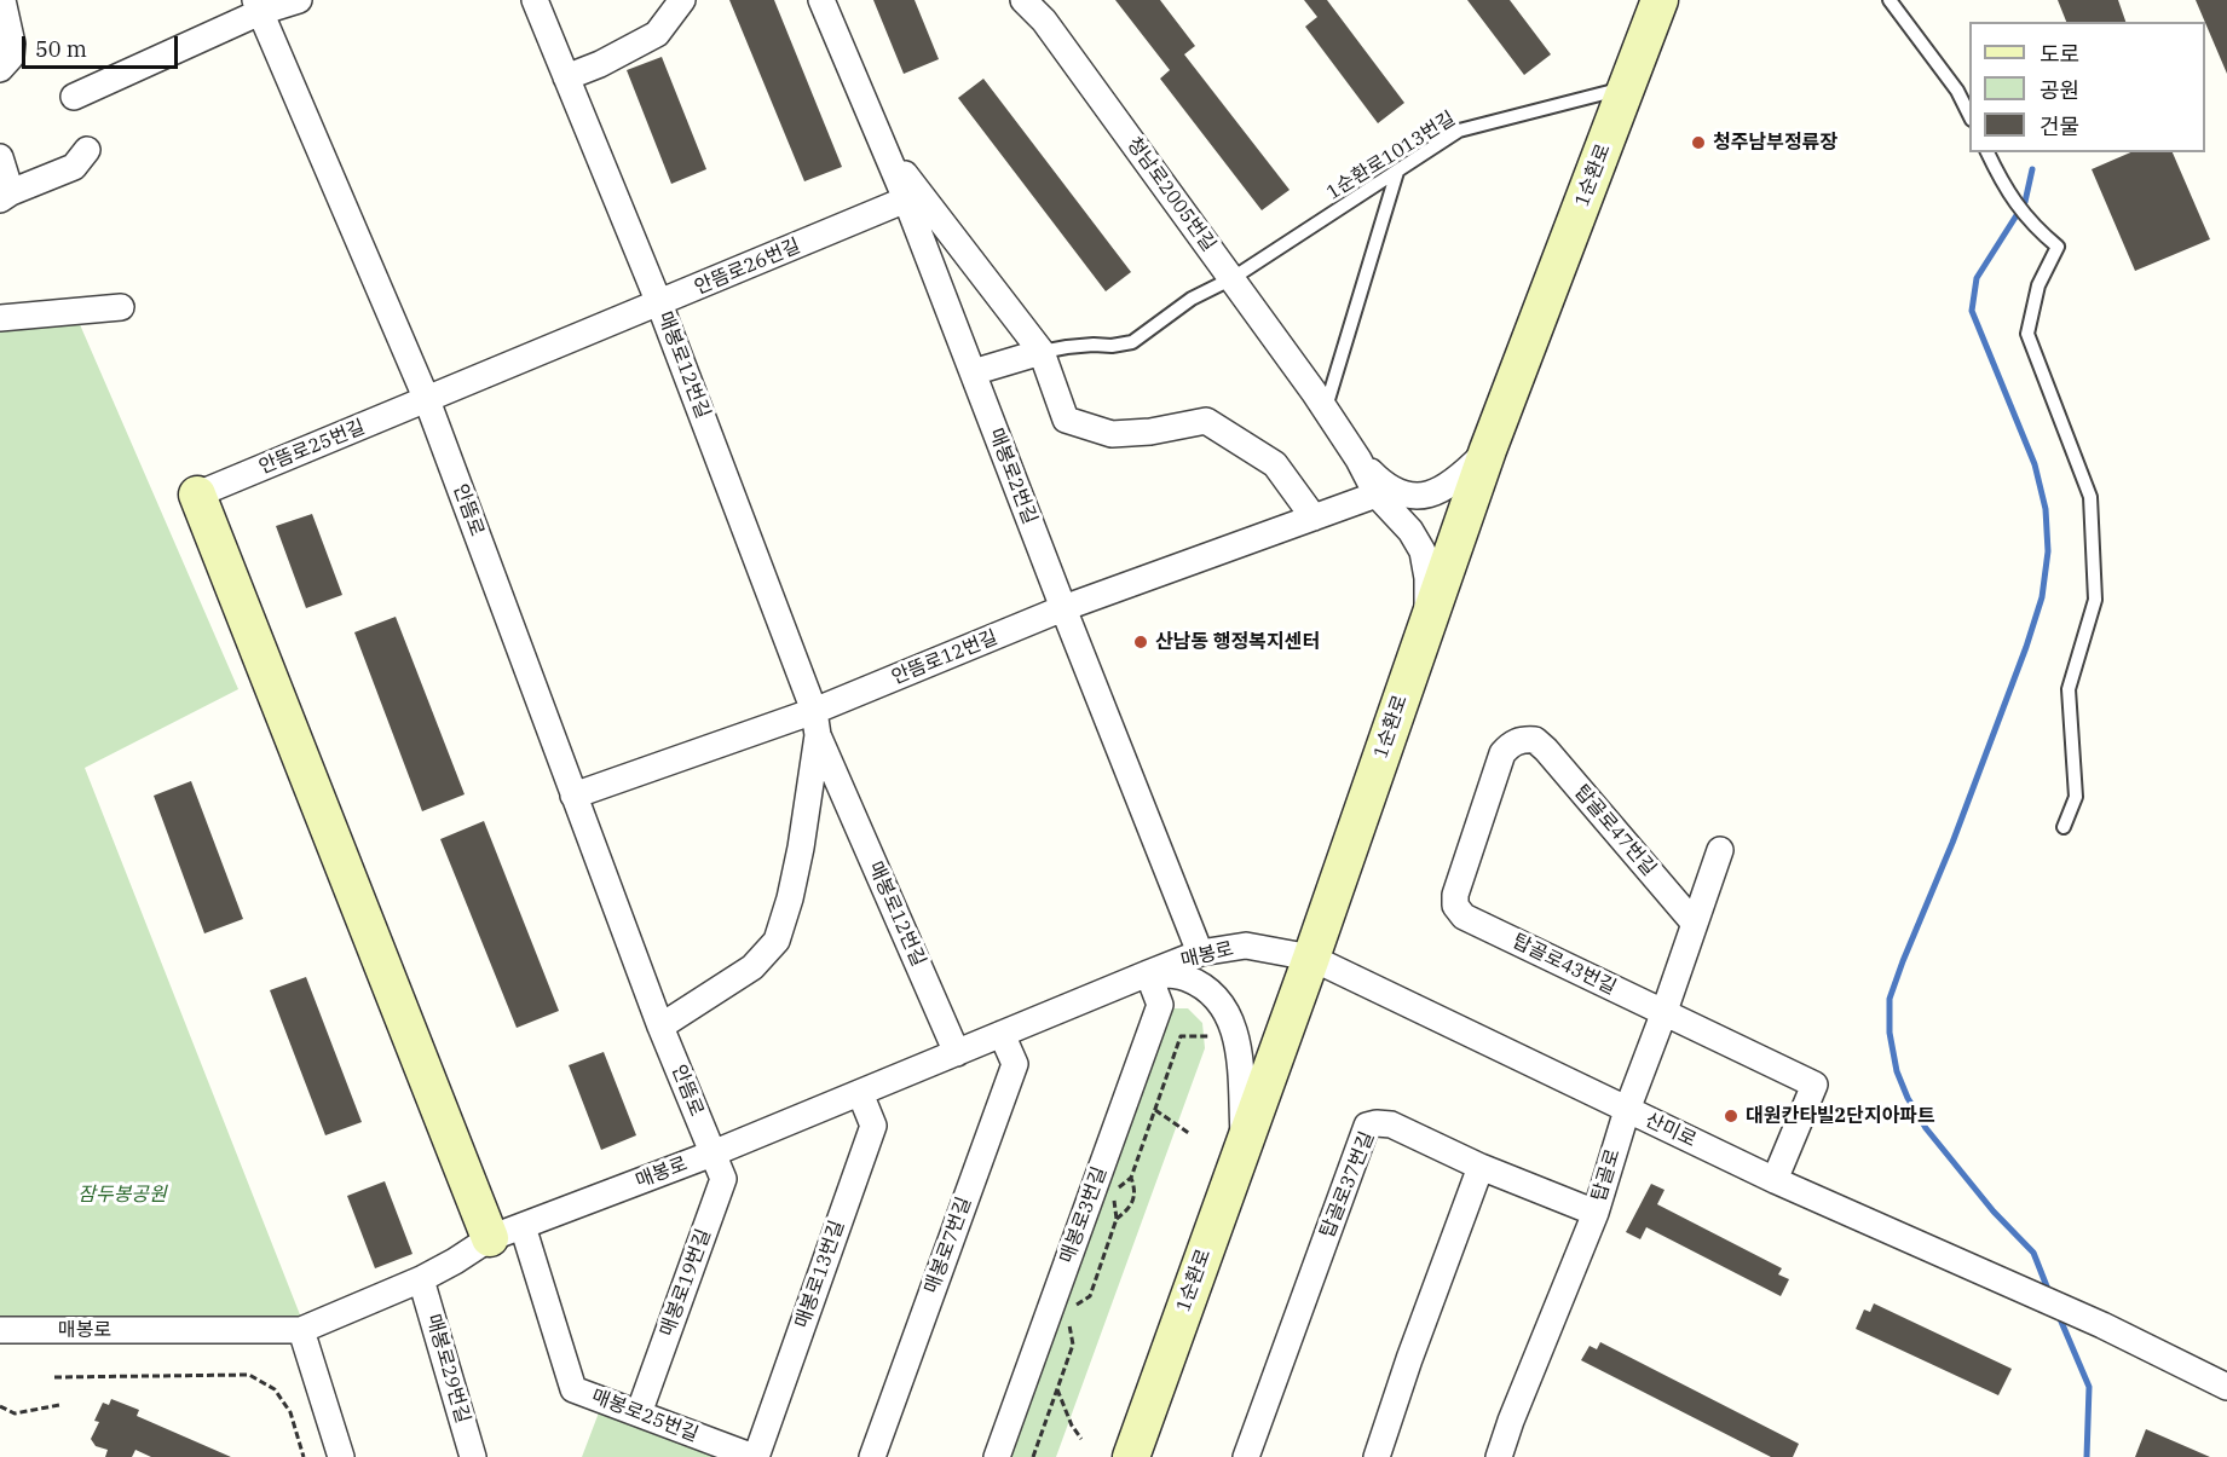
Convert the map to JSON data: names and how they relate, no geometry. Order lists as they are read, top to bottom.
{
  "streets": {
    "main road": ["1순환로"],
    "street": [
      "청남로2005번길",
      "안뜸로26번길",
      "매봉로12번길",
      "안뜸로25번길",
      "매봉로2번길",
      "안뜸로",
      "안뜸로12번길",
      "탑골로47번길",
      "매봉로",
      "탑골로43번길",
      "산미로",
      "탑골로",
      "탑골로37번길",
      "매봉로3번길",
      "매봉로7번길",
      "매봉로13번길",
      "매봉로19번길",
      "매봉로29번길",
      "매봉로25번길"
    ],
    "lane": ["1순환로1013번길"]
  },
  "crossings": [
    ["1순환로1013번길", "1순환로"],
    ["1순환로1013번길", "청남로2005번길"],
    ["1순환로", "매봉로"],
    ["1순환로", "산미로"],
    ["안뜸로26번길", "매봉로12번길"],
    ["안뜸로26번길", "안뜸로25번길"],
    ["안뜸로26번길", "매봉로2번길"],
    ["안뜸로26번길", "안뜸로"],
    ["매봉로12번길", "안뜸로"],
    ["매봉로12번길", "안뜸로12번길"],
    ["매봉로12번길", "매봉로"],
    ["안뜸로25번길", "안뜸로"],
    ["매봉로2번길", "안뜸로12번길"],
    ["매봉로2번길", "매봉로"],
    ["안뜸로", "안뜸로12번길"],
    ["안뜸로", "매봉로"],
    ["안뜸로", "매봉로19번길"],
    ["탑골로47번길", "탑골로43번길"],
    ["탑골로47번길", "탑골로"],
    ["매봉로", "산미로"],
    ["매봉로", "매봉로3번길"],
    ["매봉로", "매봉로7번길"],
    ["매봉로", "매봉로13번길"],
    ["매봉로", "매봉로19번길"],
    ["매봉로", "매봉로29번길"],
    ["매봉로", "매봉로25번길"],
    ["탑골로43번길", "산미로"],
    ["탑골로43번길", "탑골로"],
    ["산미로", "탑골로"],
    ["탑골로", "탑골로37번길"],
    ["매봉로13번길", "매봉로25번길"],
    ["매봉로19번길", "매봉로25번길"]
  ],
  "parks": ["잠두봉공원"],
  "places": ["청주남부정류장", "산남동 행정복지센터", "대원칸타빌2단지아파트"],
  "legend": ["도로", "공원", "건물"],
  "scale_bar": "50 m"
}
